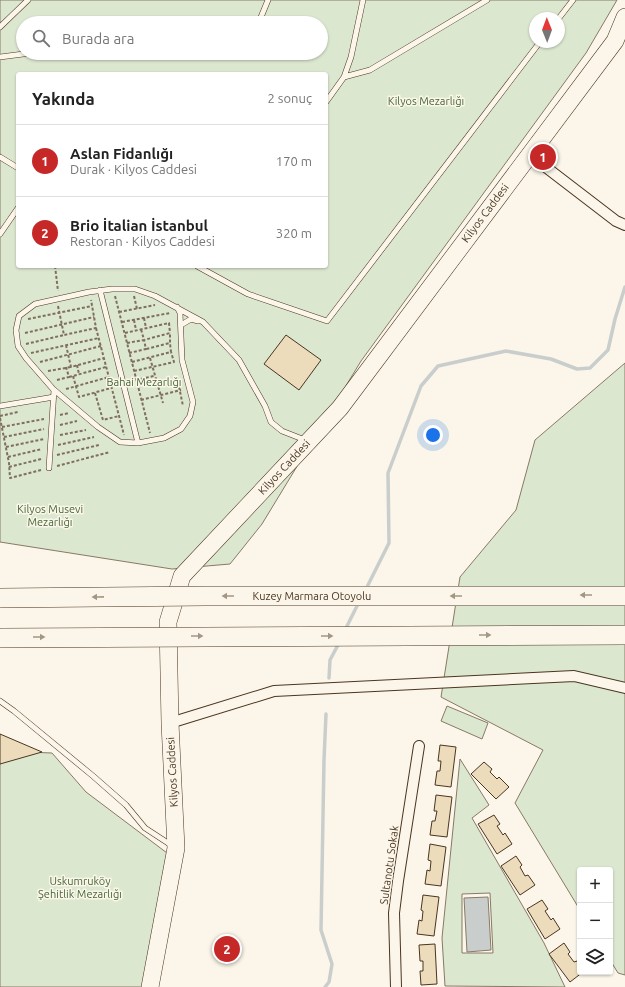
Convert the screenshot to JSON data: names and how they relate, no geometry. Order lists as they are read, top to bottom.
{
  "streets": {
    "highway": ["Kuzey Marmara Otoyolu"],
    "main road": ["Kilyos Caddesi"],
    "street": ["Sultanotu Sokak"]
  },
  "parks": [
    "Kilyos Mezarlığı",
    "Bahai Mezarlığı",
    "Kilyos Musevi Mezarlığı",
    "Uskumruköy Şehitlik Mezarlığı"
  ],
  "north": "top",
  "page": {
    "search": "Burada ara",
    "heading": ["Yakında", "2 sonuç"],
    "list": [
      {
        "mark": "1",
        "name": "Aslan Fidanlığı",
        "note": "Durak · Kilyos Caddesi",
        "value": "170 m"
      },
      {
        "mark": "2",
        "name": "Brio İtalian İstanbul",
        "note": "Restoran · Kilyos Caddesi",
        "value": "320 m"
      }
    ],
    "pins": ["1", "2"],
    "map_buttons": ["+", "−"]
  }
}
